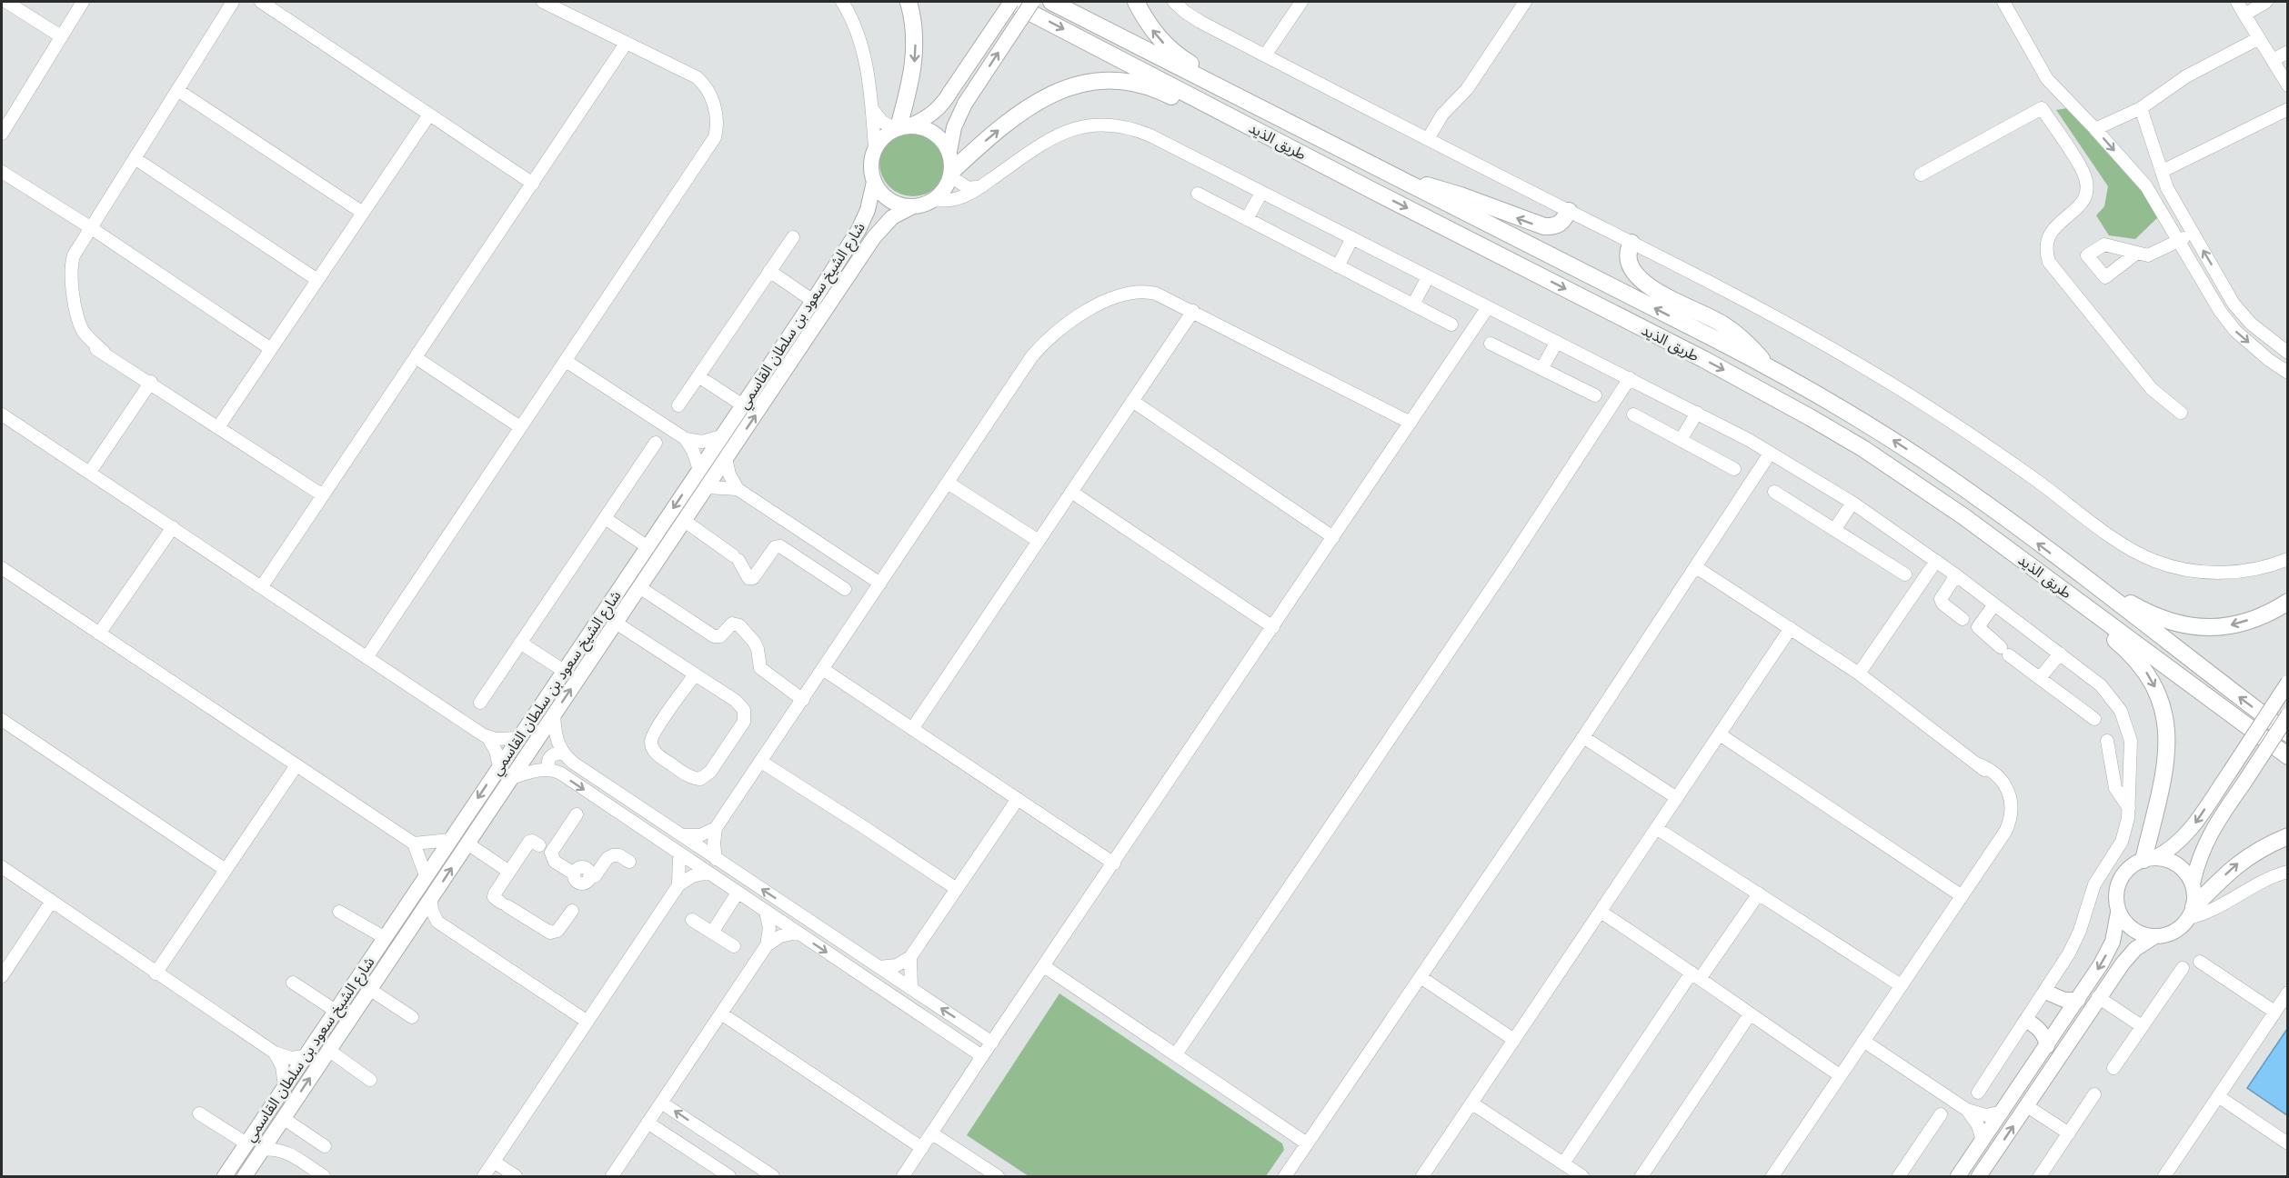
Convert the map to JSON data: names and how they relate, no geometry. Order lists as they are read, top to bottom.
{
  "streets": {
    "highway": ["طريق الذيد"],
    "main road": ["شارع الشيخ سعود بن سلطان القاسمي"]
  }
}
